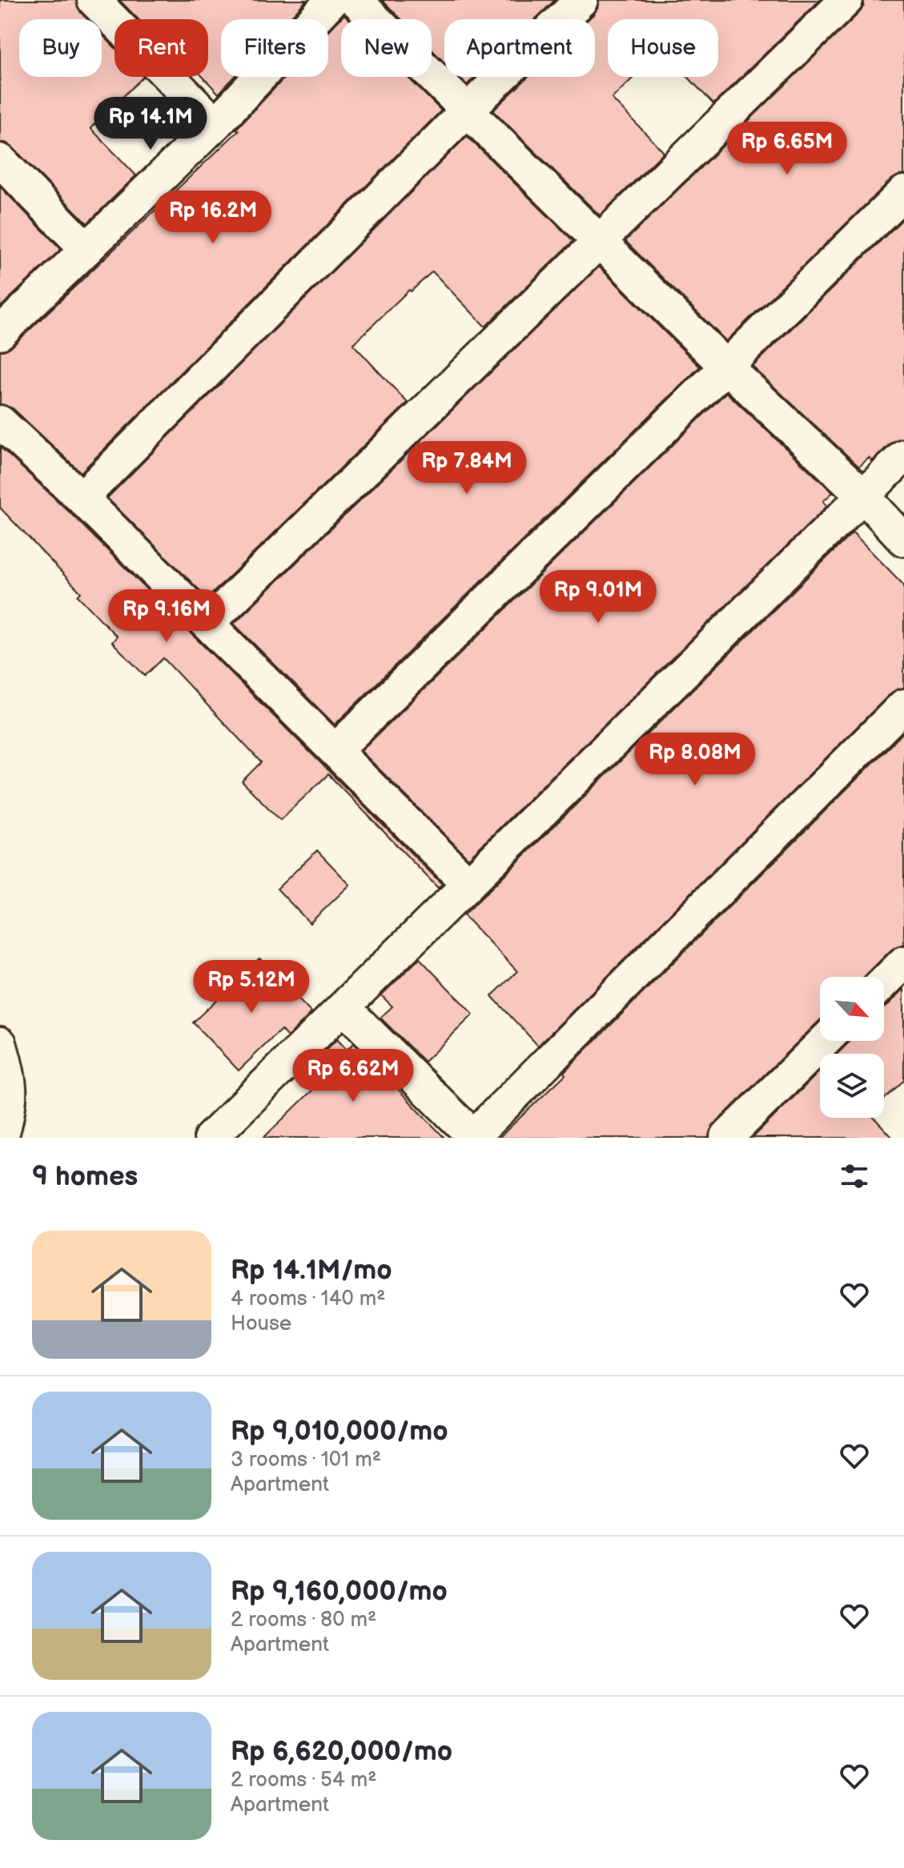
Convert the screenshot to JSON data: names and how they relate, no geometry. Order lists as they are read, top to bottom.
{
  "north": "bottom right",
  "page": {
    "chip": [
      "Buy",
      "Rent",
      "Filters",
      "New",
      "Apartment",
      "House"
    ],
    "price": [
      "Rp 14.1M",
      "Rp 6.65M",
      "Rp 16.2M",
      "Rp 7.84M",
      "Rp 9.01M",
      "Rp 9.16M",
      "Rp 8.08M",
      "Rp 5.12M",
      "Rp 6.62M"
    ],
    "heading": "9 homes",
    "list": [
      {
        "name": "Rp 14.1M/mo",
        "note": "4 rooms · 140 m² · House"
      },
      {
        "name": "Rp 9,010,000/mo",
        "note": "3 rooms · 101 m² · Apartment"
      },
      {
        "name": "Rp 9,160,000/mo",
        "note": "2 rooms · 80 m² · Apartment"
      },
      {
        "name": "Rp 6,620,000/mo",
        "note": "2 rooms · 54 m² · Apartment"
      }
    ]
  }
}
